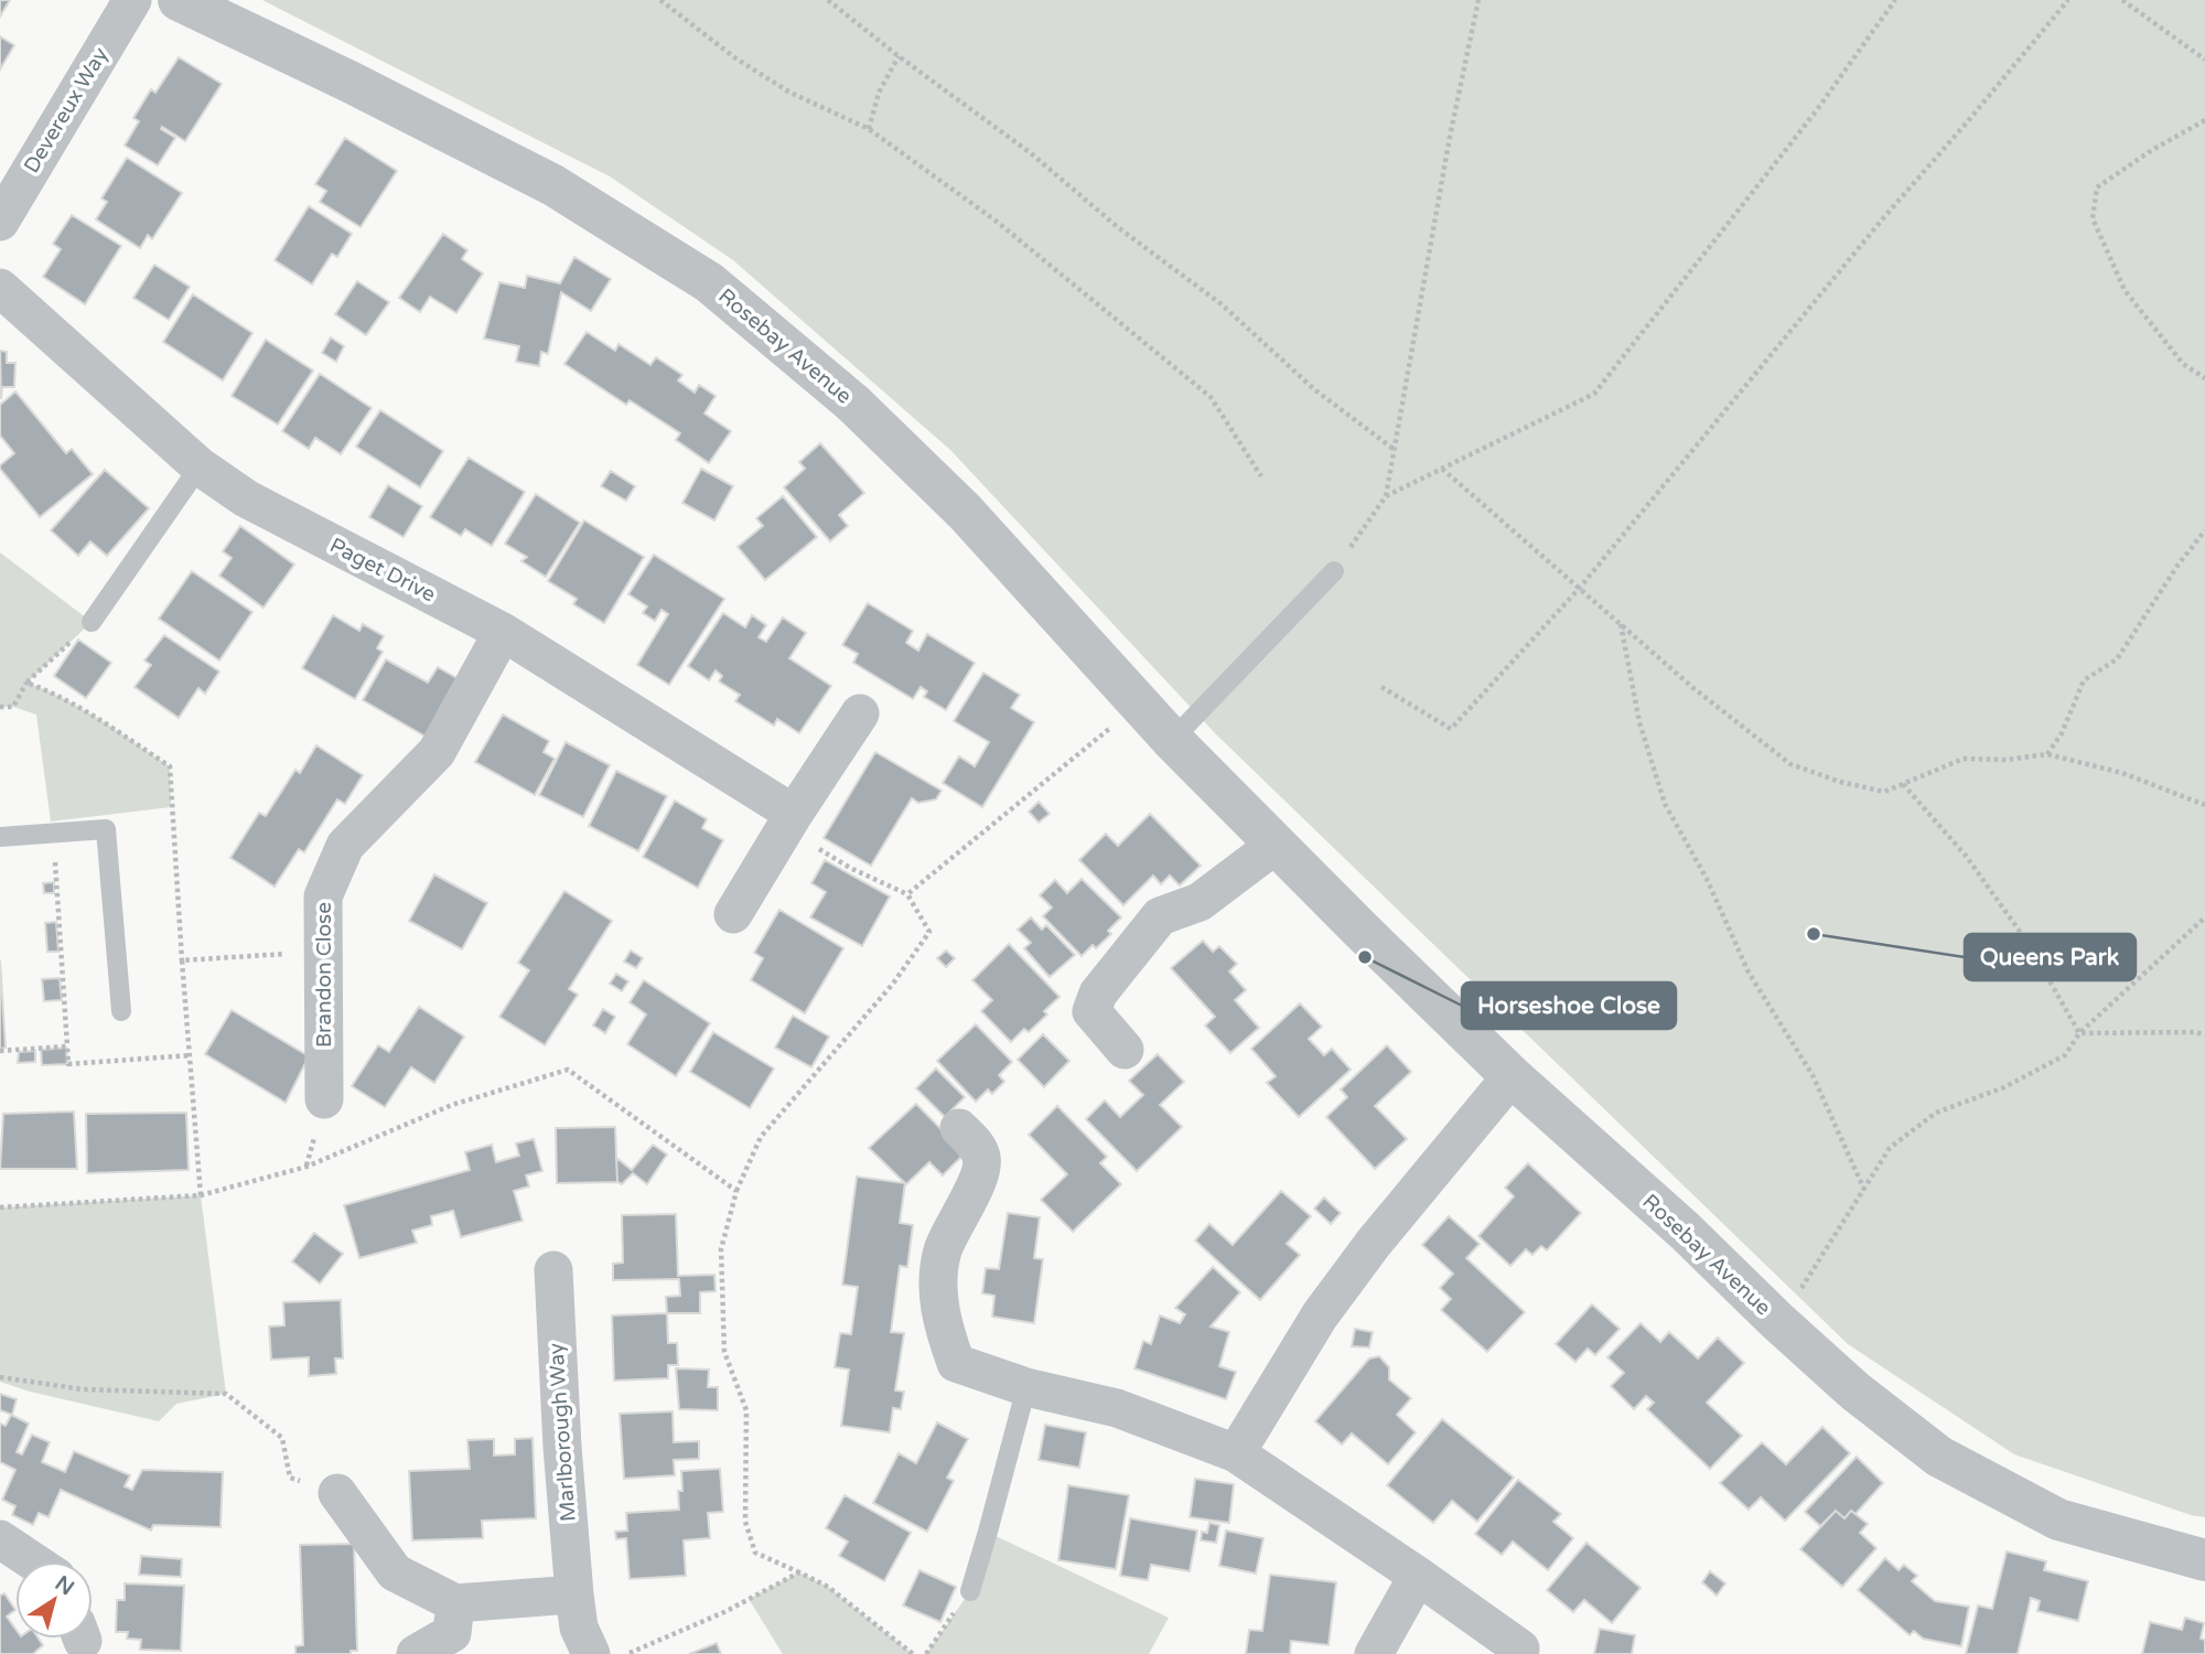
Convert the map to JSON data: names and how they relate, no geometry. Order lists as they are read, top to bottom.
{
  "streets": {
    "street": [
      "Devereux Way",
      "Rosebay Avenue",
      "Paget Drive",
      "Brandon Close",
      "Marlborough Way"
    ]
  },
  "crossings": [
    ["Paget Drive", "Brandon Close"]
  ],
  "places": ["Queens Park", "Horseshoe Close"],
  "north": "top right"
}
